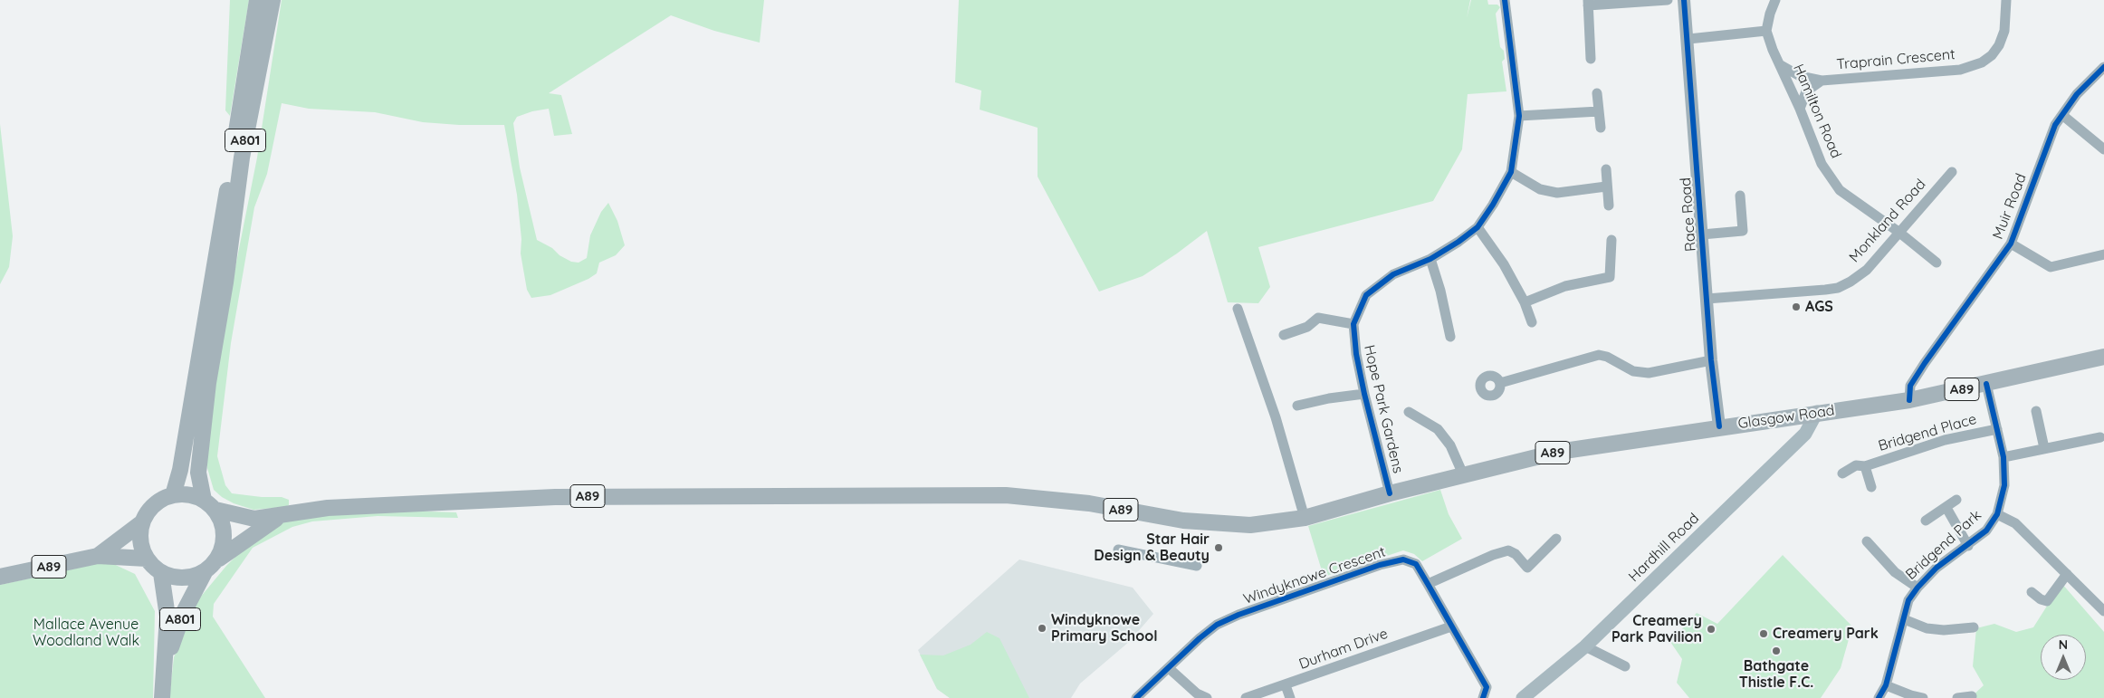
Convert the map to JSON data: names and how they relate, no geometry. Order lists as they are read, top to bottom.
{
  "streets": {
    "main road": [
      "A801",
      "A89",
      "Glasgow Road",
      "Hardhill Road"
    ],
    "street": [
      "Traprain Crescent",
      "Hamilton Road",
      "Muir Road",
      "Race Road",
      "Monkland Road",
      "Hope Park Gardens",
      "Bridgend Place",
      "Bridgend Park",
      "Windyknowe Crescent",
      "Durham Drive"
    ]
  },
  "crossings": [
    ["Traprain Crescent", "Hamilton Road"],
    ["Hamilton Road", "Monkland Road"],
    ["A801", "A89"],
    ["Muir Road", "Glasgow Road"],
    ["Race Road", "Monkland Road"],
    ["Race Road", "Glasgow Road"],
    ["A89", "Hope Park Gardens"],
    ["A89", "Glasgow Road"],
    ["Hope Park Gardens", "Glasgow Road"],
    ["Glasgow Road", "Bridgend Park"],
    ["Glasgow Road", "Hardhill Road"],
    ["Bridgend Place", "Bridgend Park"],
    ["Windyknowe Crescent", "Durham Drive"]
  ],
  "parks": ["Mallace Avenue Woodland Walk"],
  "places": [
    "AGS",
    "Star Hair Design & Beauty",
    "Windyknowe Primary School",
    "Creamery Park Pavilion",
    "Creamery Park",
    "Bathgate Thistle F.C."
  ],
  "north": "top"
}
